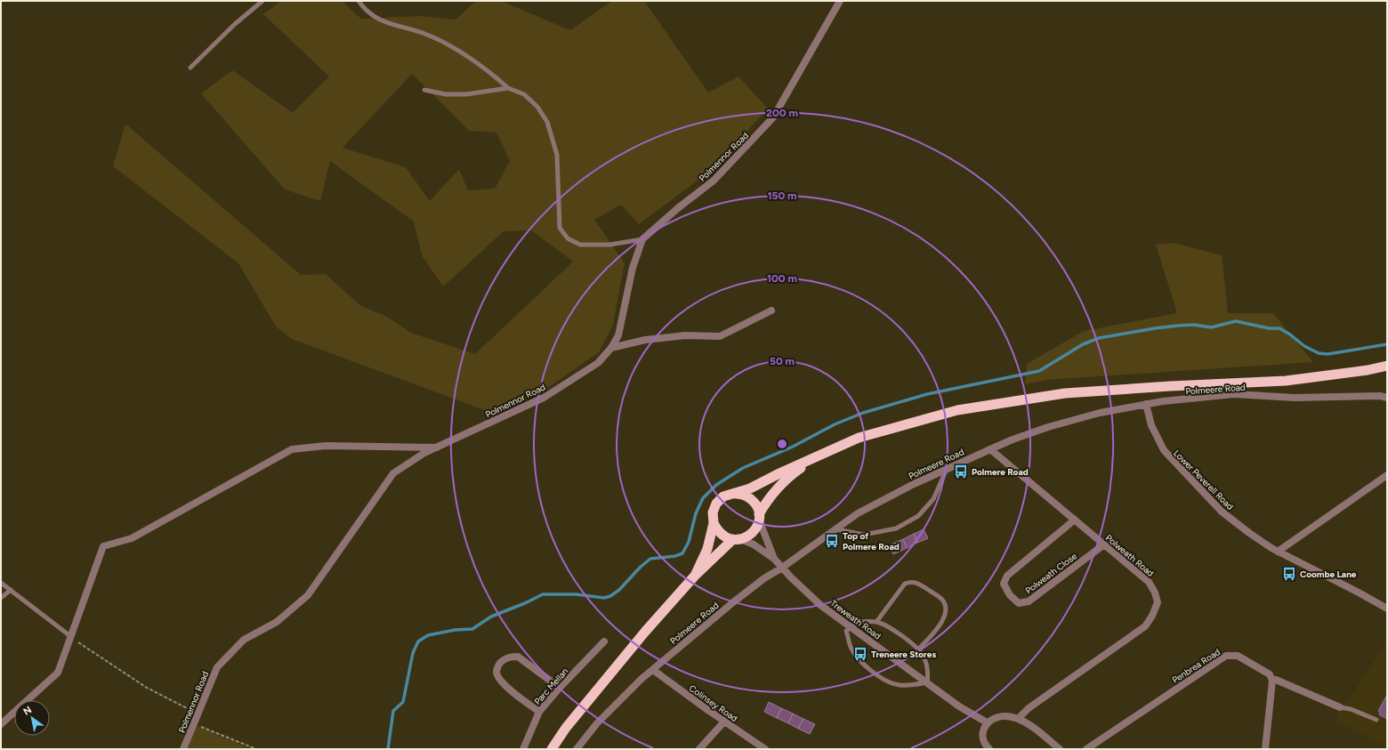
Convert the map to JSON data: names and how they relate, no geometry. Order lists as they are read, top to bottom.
{
  "streets": {
    "street": [
      "Polmennor Road",
      "Polmeere Road",
      "Lower Peverell Road",
      "Polweath Road",
      "Polweath Close",
      "Treweath Road",
      "Penbrea Road",
      "Parc Mellan",
      "Colinsey Road"
    ]
  },
  "crossings": [
    ["Polmeere Road", "Lower Peverell Road"],
    ["Polmeere Road", "Polweath Road"],
    ["Polmeere Road", "Treweath Road"],
    ["Polmeere Road", "Colinsey Road"],
    ["Polweath Road", "Polweath Close"]
  ],
  "places": {
    "bus stop": [
      "Polmere Road",
      "Top of Polmere Road",
      "Coombe Lane",
      "Treneere Stores"
    ]
  },
  "north": "top left",
  "rings": [
    "200 m",
    "150 m",
    "100 m",
    "50 m"
  ]
}
